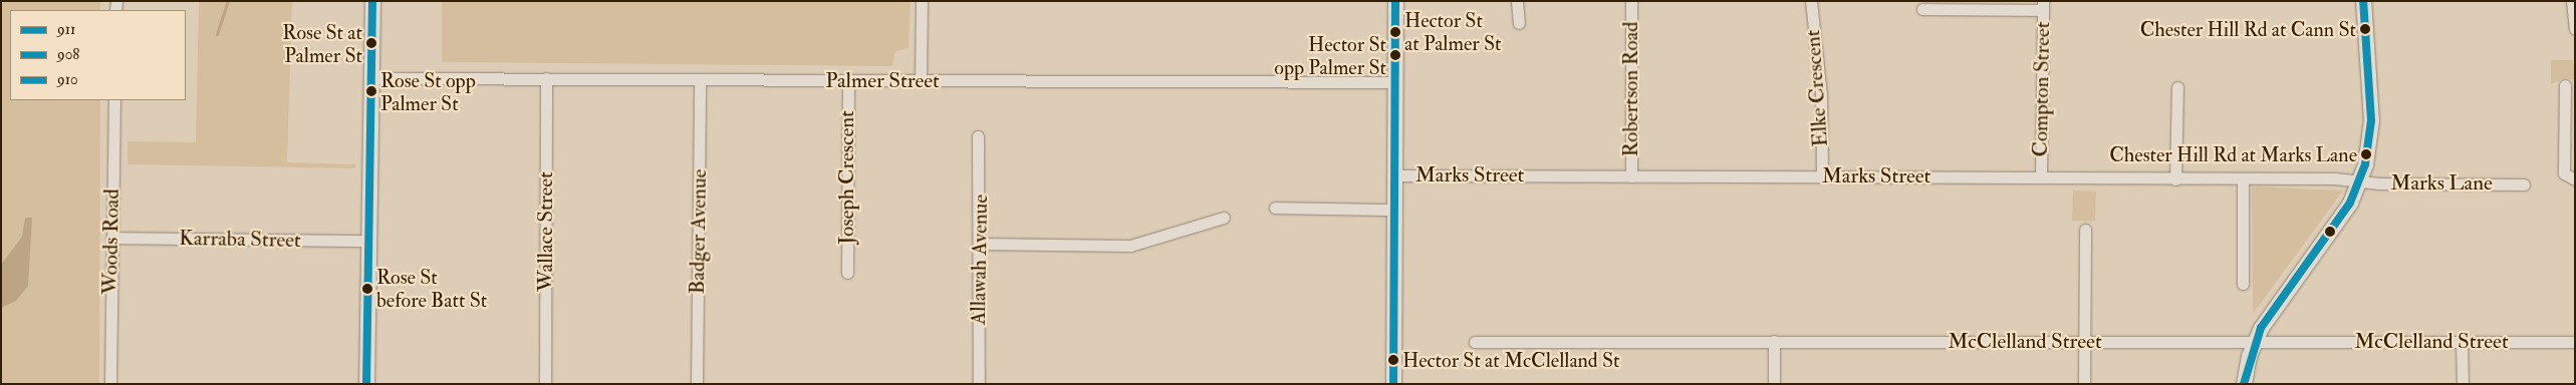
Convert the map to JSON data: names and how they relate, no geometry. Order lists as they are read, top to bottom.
{
  "streets": {
    "street": [
      "Palmer Street",
      "Elke Crescent",
      "Robertson Road",
      "Compton Street",
      "Marks Street",
      "Joseph Crescent",
      "Marks Lane",
      "Wallace Street",
      "Badger Avenue",
      "Karraba Street",
      "Woods Road",
      "Allawah Avenue",
      "McClelland Street"
    ]
  },
  "crossings": [
    ["Palmer Street", "Joseph Crescent"],
    ["Palmer Street", "Wallace Street"],
    ["Palmer Street", "Badger Avenue"],
    ["Elke Crescent", "Marks Street"],
    ["Robertson Road", "Marks Street"],
    ["Compton Street", "Marks Street"],
    ["Marks Street", "Marks Lane"],
    ["Karraba Street", "Woods Road"]
  ],
  "places": [
    "Chester Hill Rd at Cann St",
    "Hector St at Palmer St",
    "Rose St at Palmer St",
    "Hector St opp Palmer St",
    "Rose St opp Palmer St",
    "Chester Hill Rd at Marks Lane",
    "Rose St before Batt St",
    "Hector St at McClelland St"
  ],
  "lines": ["transit line 911", "transit line 908", "transit line 910"],
  "legend": ["911", "908", "910"]
}
